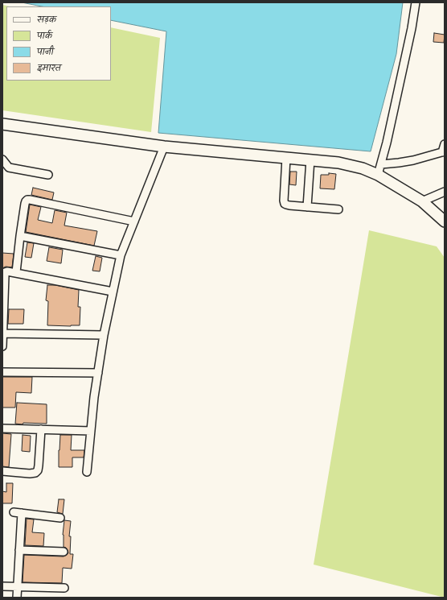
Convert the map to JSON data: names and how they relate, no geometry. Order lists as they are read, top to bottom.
{
  "legend": [
    "सड़क",
    "पार्क",
    "पानी",
    "इमारत"
  ]
}
